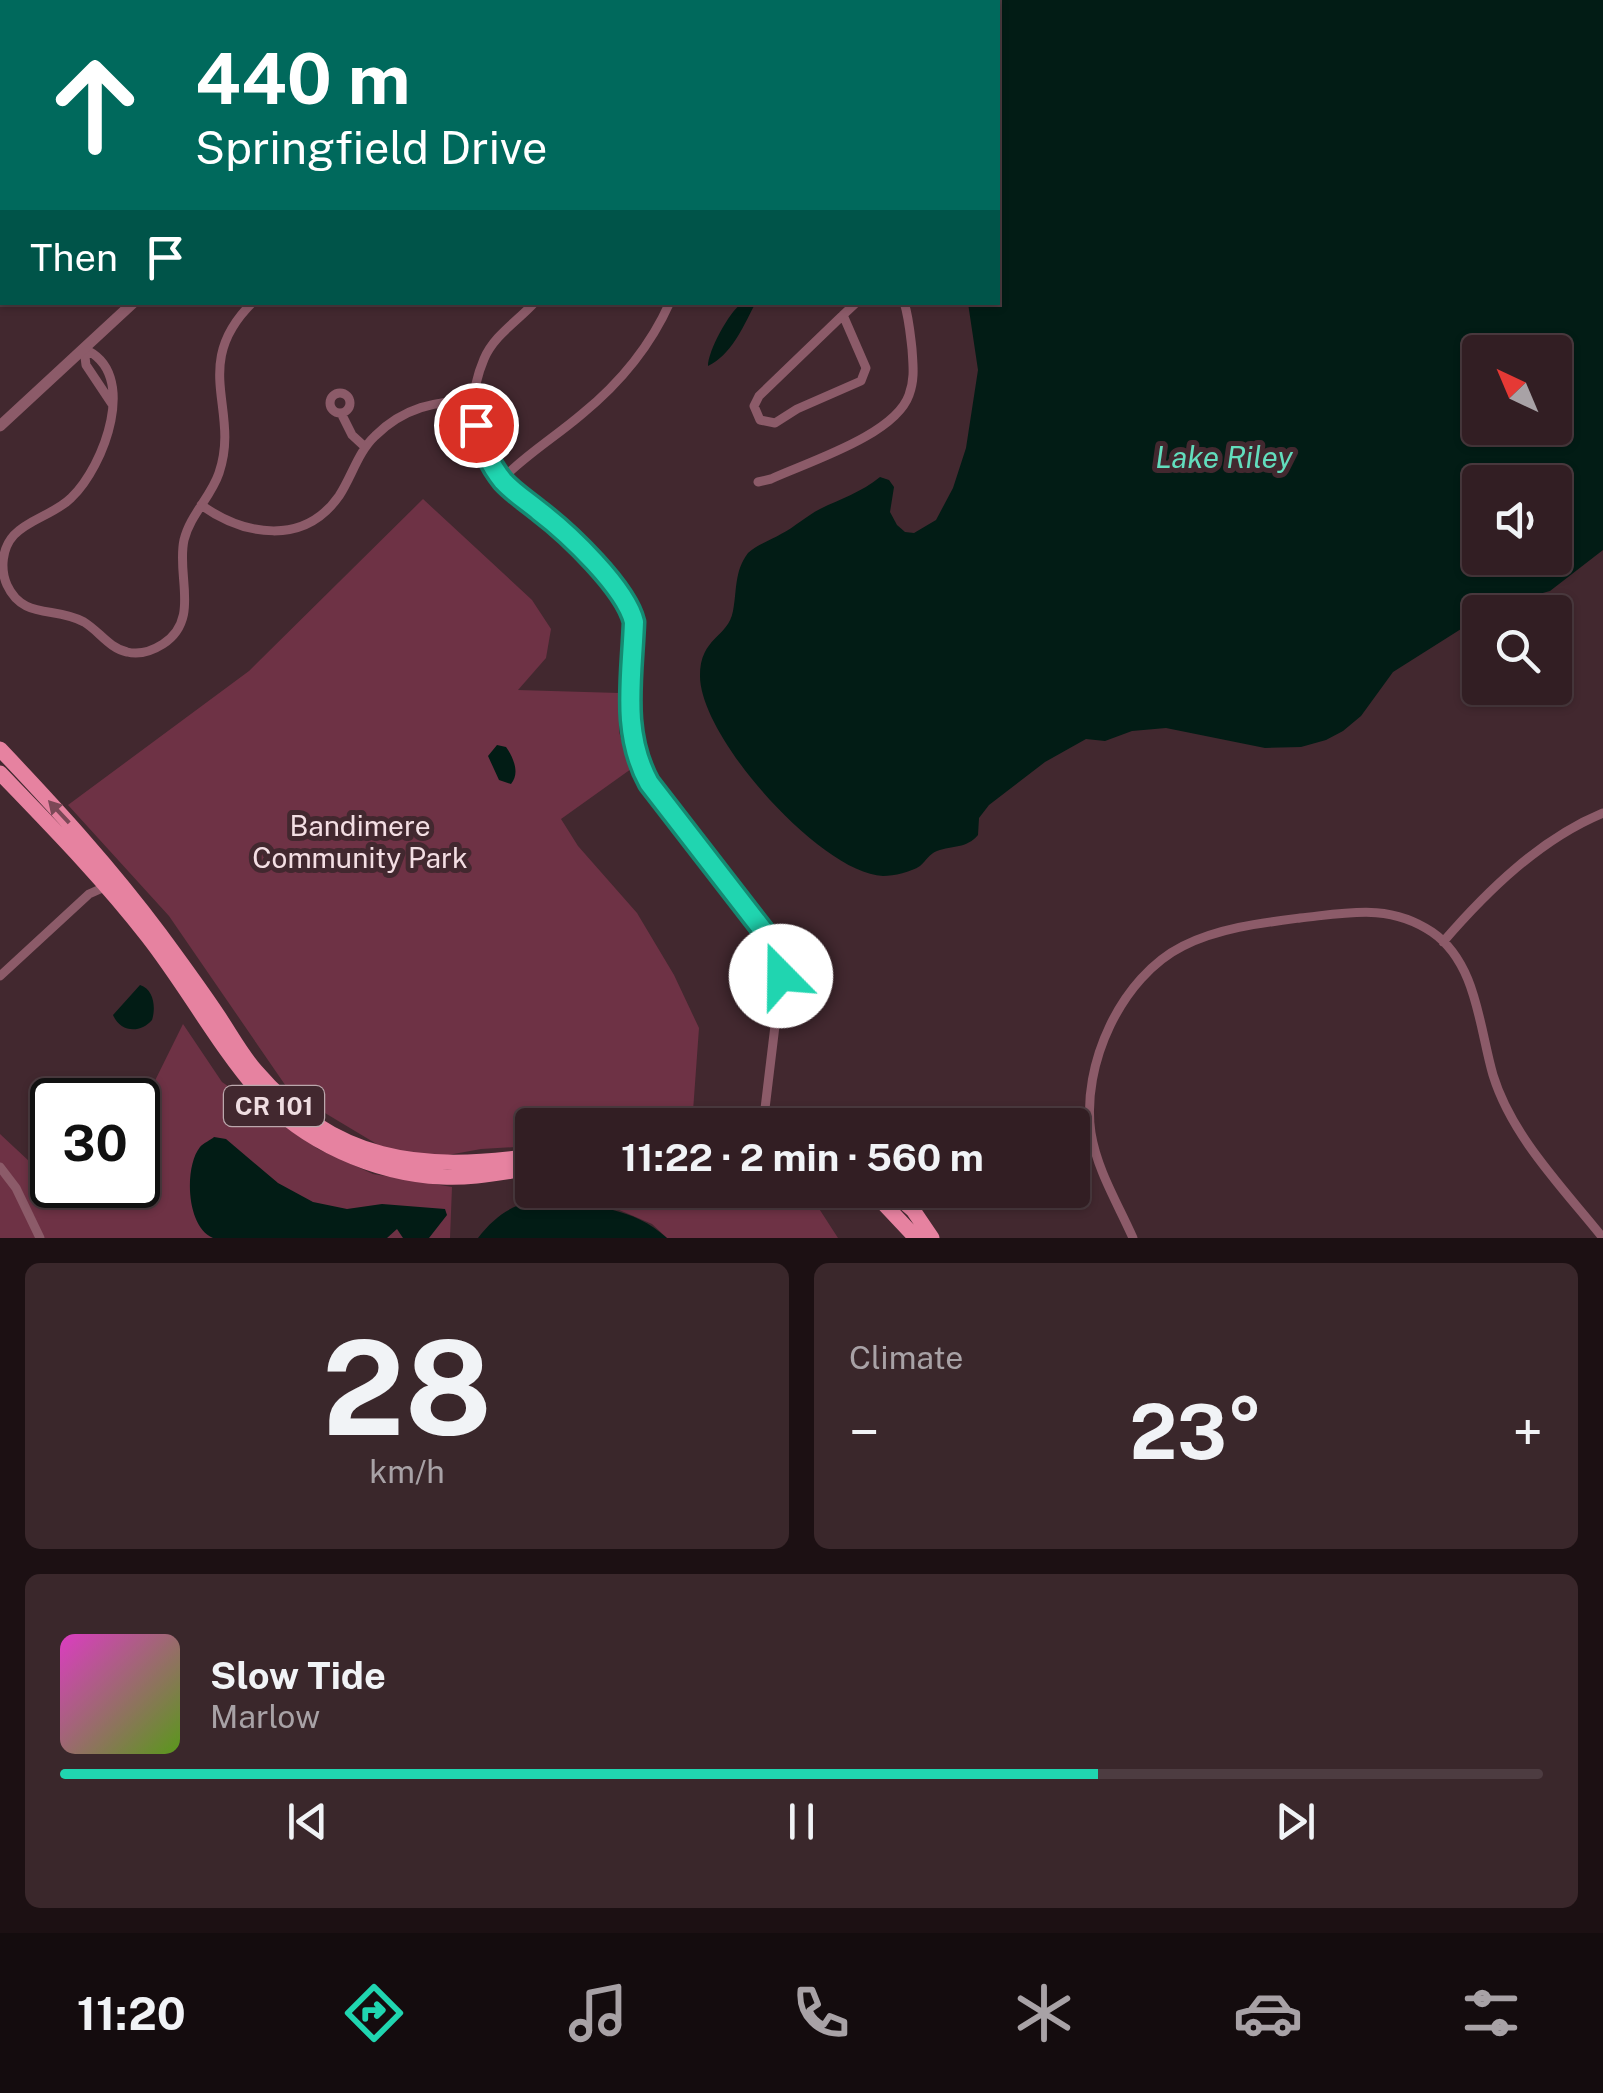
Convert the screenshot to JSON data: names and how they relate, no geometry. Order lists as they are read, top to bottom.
{
  "streets": {
    "main road": ["CR 101"]
  },
  "water": ["Lake Riley"],
  "parks": ["Bandimere Community Park"],
  "north": "top left",
  "page": {
    "turn": ["440 m", "Springfield Drive"],
    "then": "Then",
    "limit": "30",
    "trip": "11:22 · 2 min · 560 m",
    "tile": [
      ["28", "km/h"],
      "Climate"
    ],
    "heat": ["−", "23°", "+"],
    "song": ["Slow Tide", "Marlow"],
    "tabs": "11:20"
  }
}
